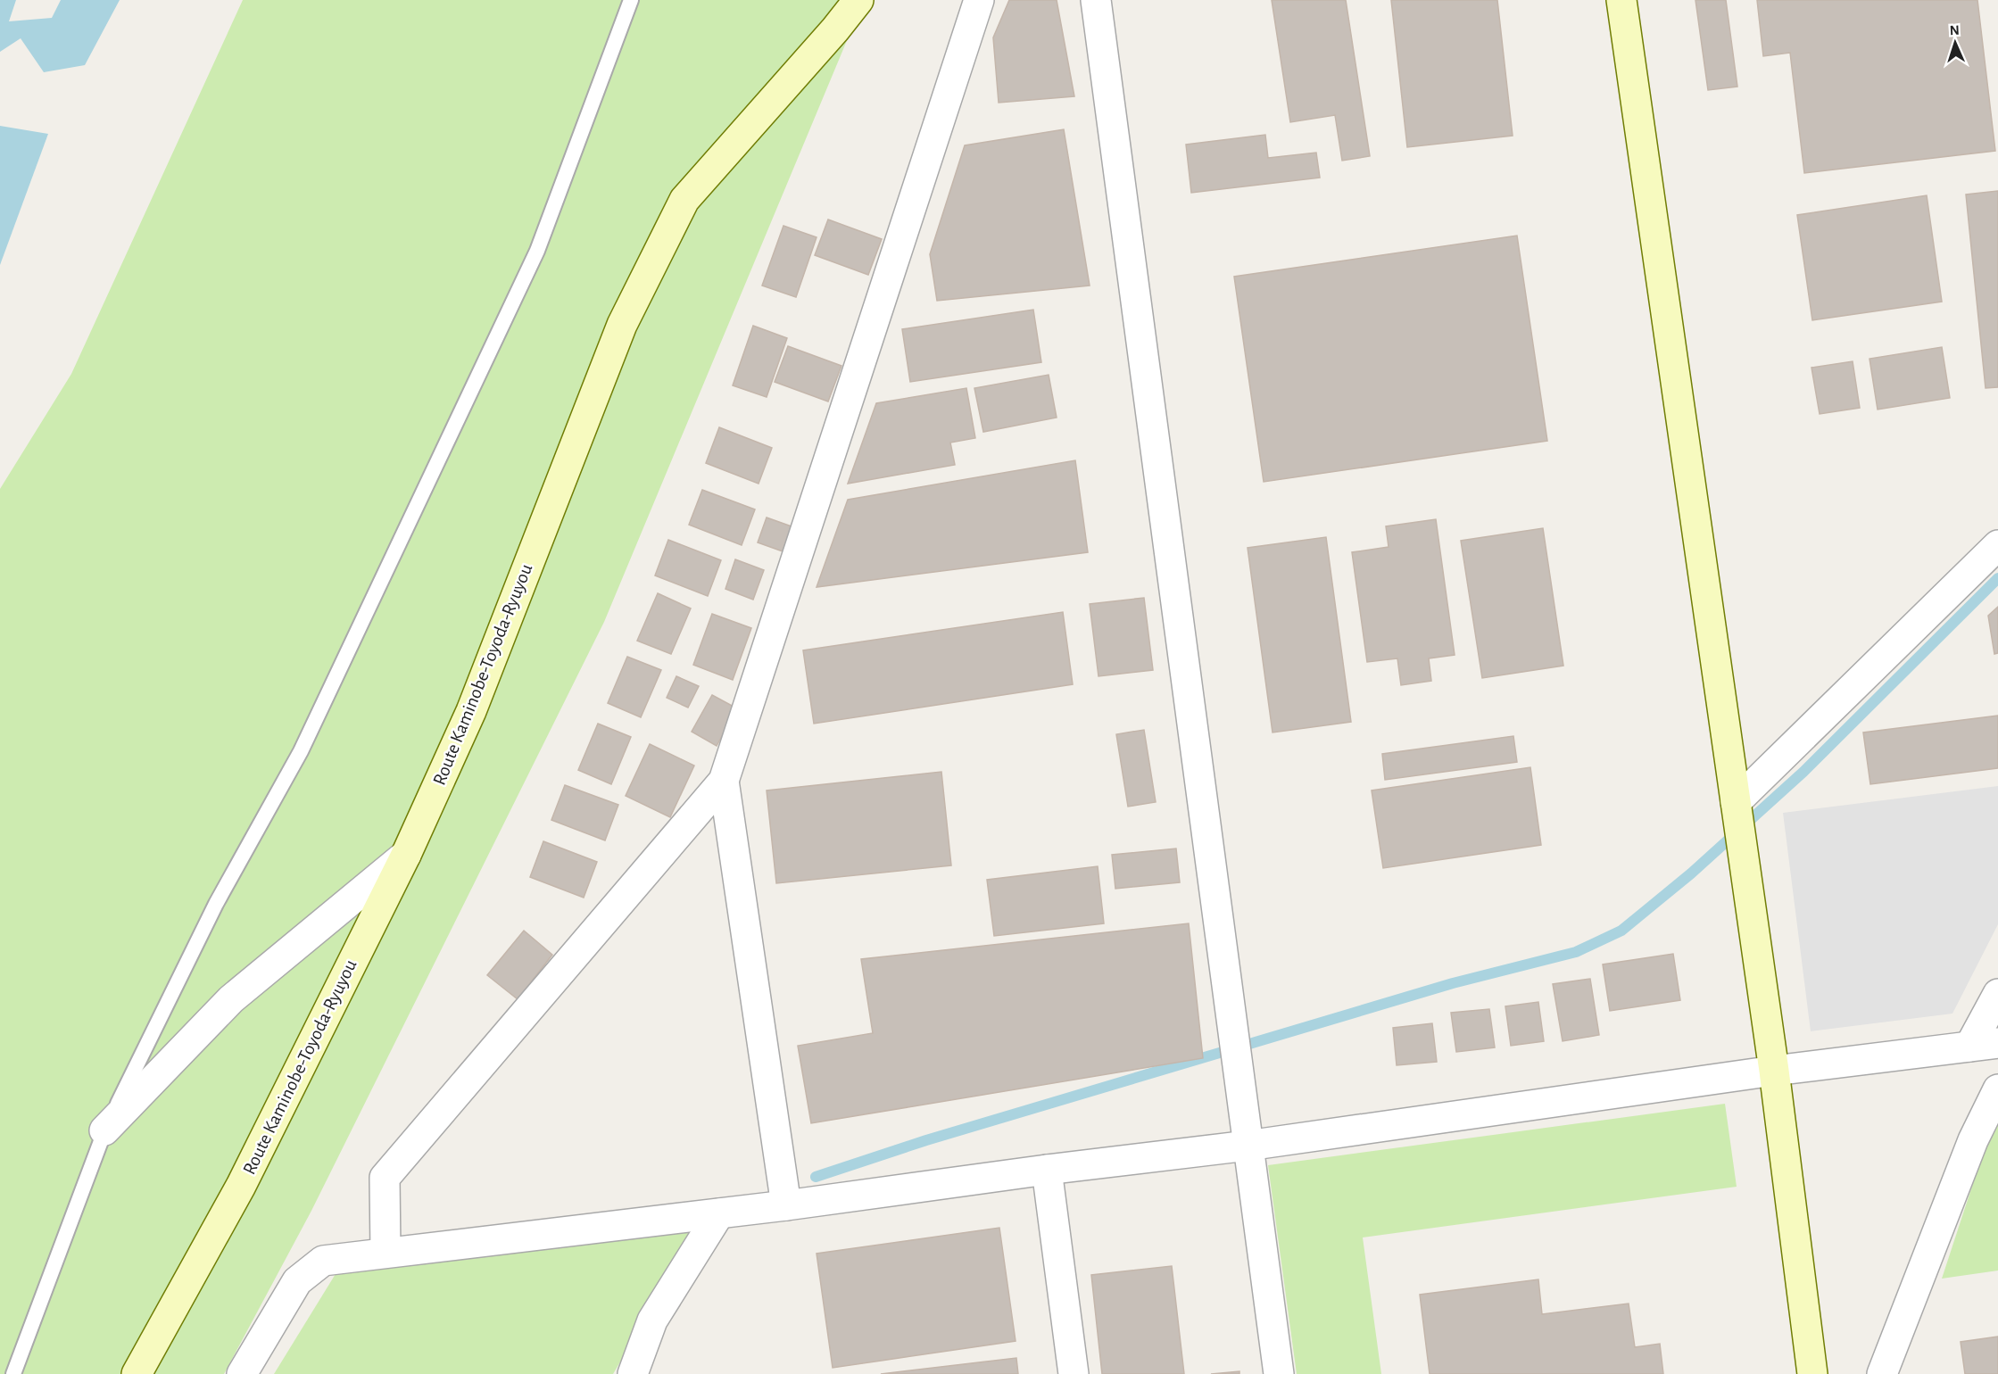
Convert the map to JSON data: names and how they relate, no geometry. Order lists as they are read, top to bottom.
{
  "streets": {
    "main road": ["Route Kaminobe-Toyoda-Ryuyou"]
  },
  "north": "top"
}
